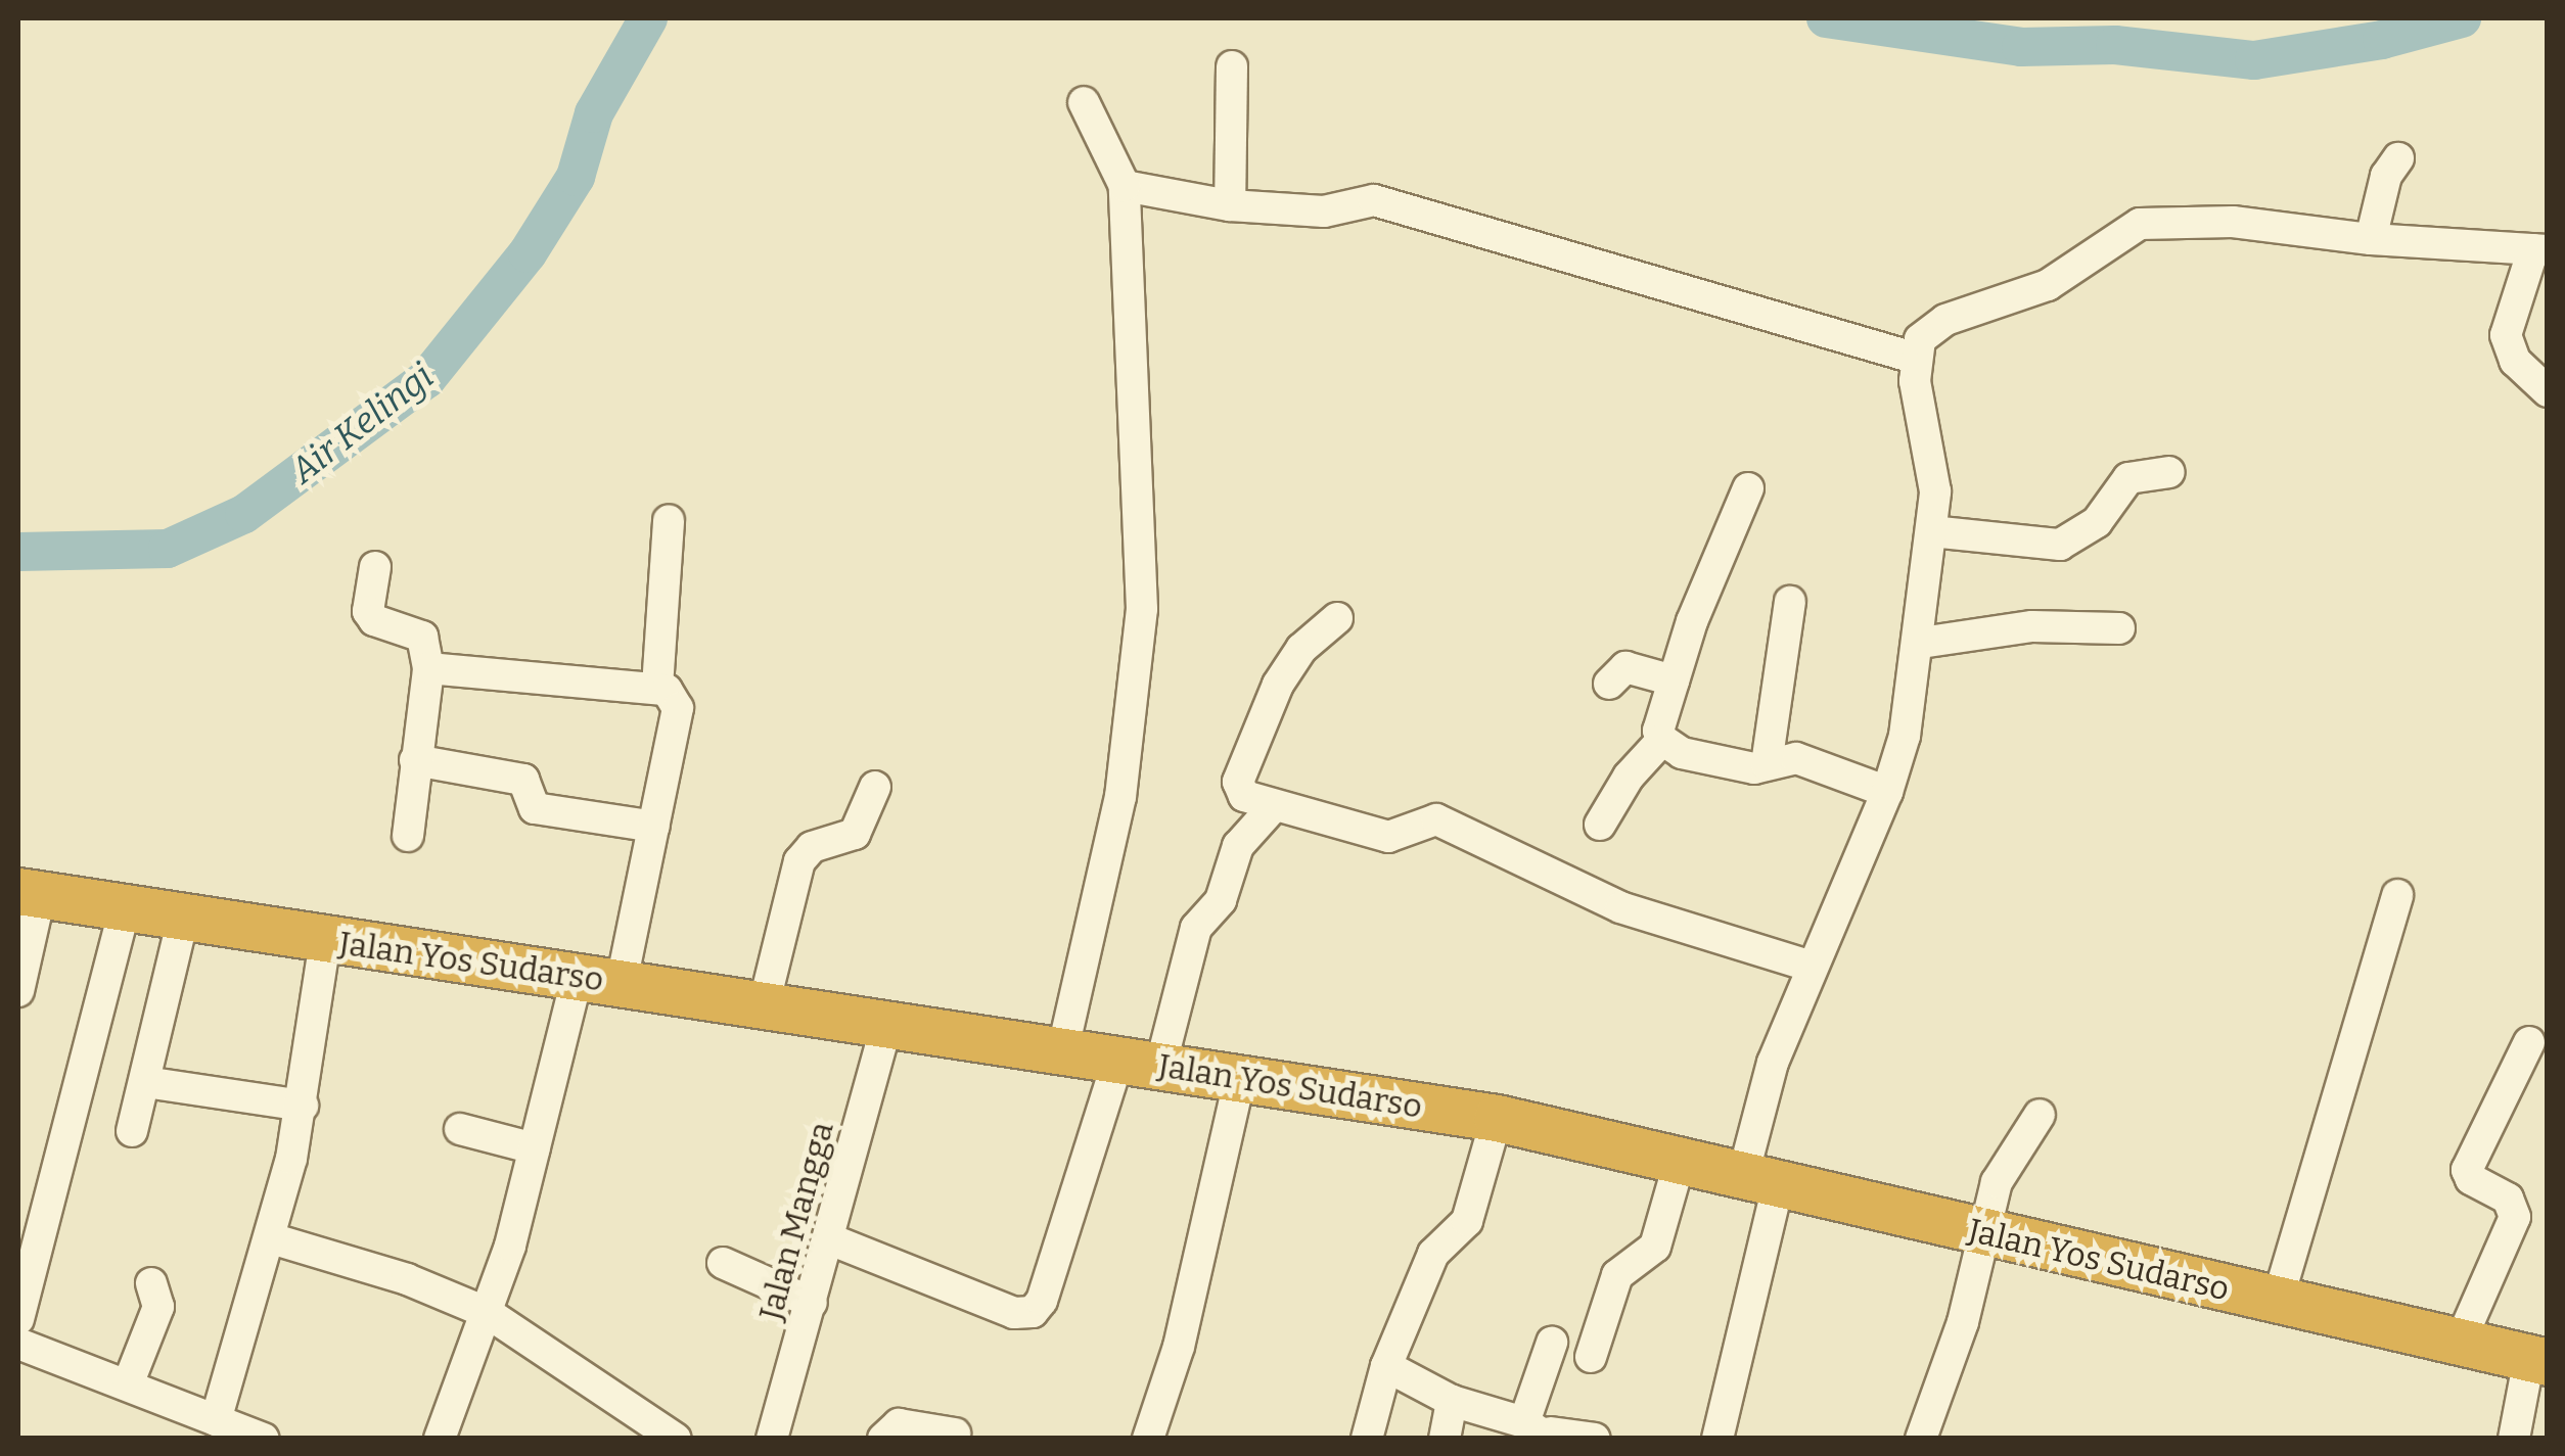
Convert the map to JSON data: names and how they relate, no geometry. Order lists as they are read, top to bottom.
{
  "streets": {
    "highway": ["Jalan Yos Sudarso"],
    "street": ["Jalan Mangga"]
  },
  "crossings": [
    ["Jalan Yos Sudarso", "Jalan Mangga"]
  ],
  "water": ["Air Kelingi"]
}
